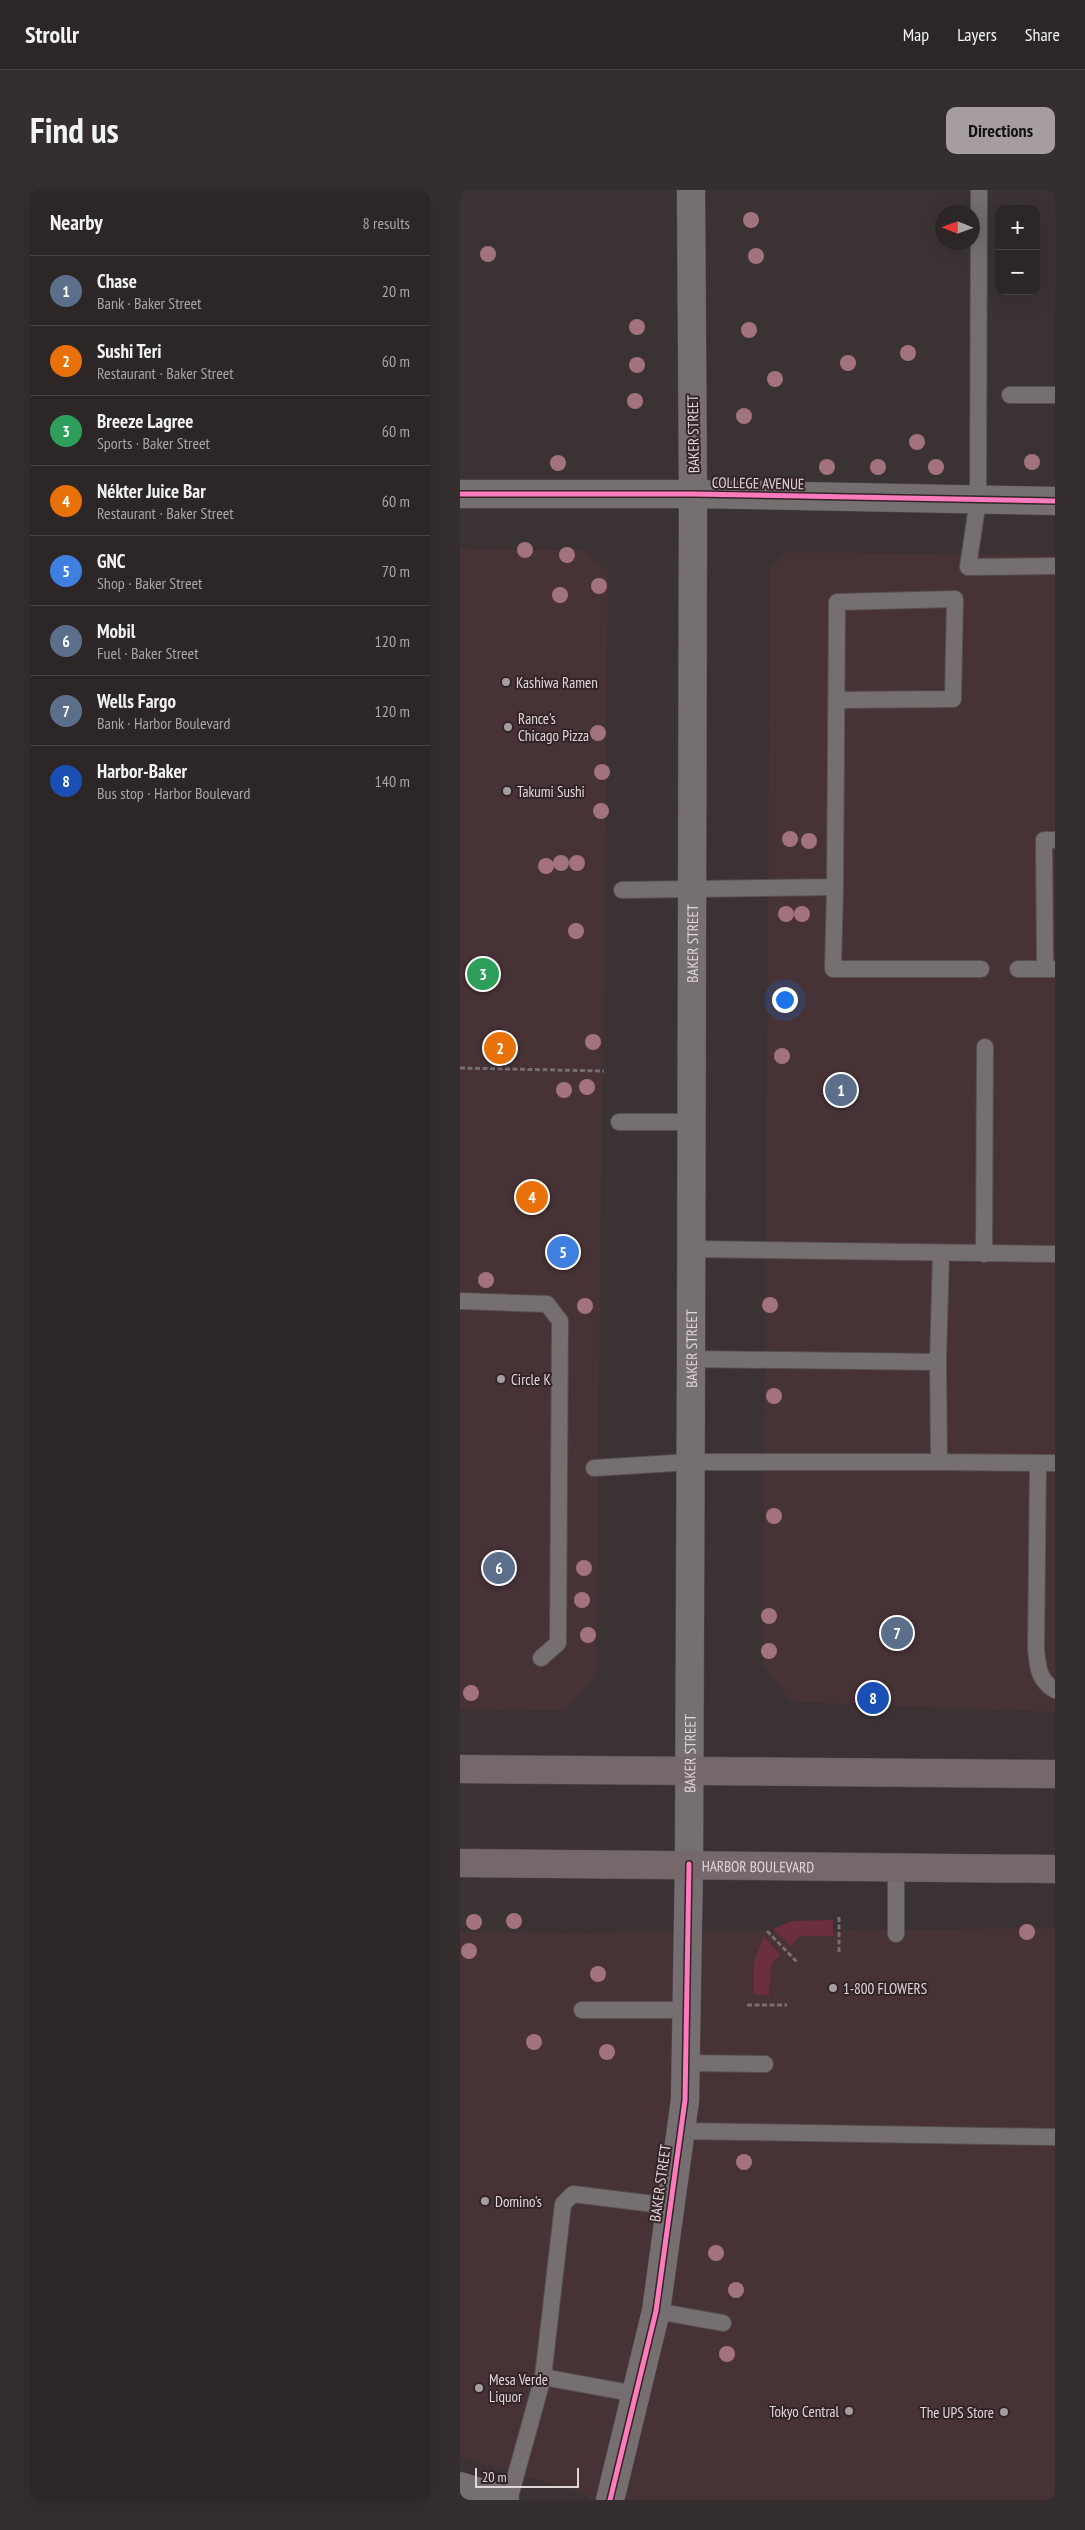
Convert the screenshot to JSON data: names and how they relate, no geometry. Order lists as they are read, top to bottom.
{
  "streets": {
    "main road": ["BAKER STREET", "COLLEGE AVENUE", "HARBOR BOULEVARD"]
  },
  "crossings": [
    ["BAKER STREET", "COLLEGE AVENUE"],
    ["BAKER STREET", "HARBOR BOULEVARD"]
  ],
  "places": [
    "Kashiwa Ramen",
    "Rance's Chicago Pizza",
    "Takumi Sushi",
    "Circle K",
    "1-800 FLOWERS",
    "Domino's",
    "Mesa Verde Liquor",
    "Tokyo Central",
    "The UPS Store"
  ],
  "scale_bar": "20 m",
  "north": "left",
  "page": {
    "header": "Strollr",
    "nav": ["Map", "Layers", "Share"],
    "title": "Find us",
    "buttons": "Directions",
    "heading": ["Nearby", "8 results"],
    "map_buttons": ["+", "−"],
    "list": [
      {
        "mark": "1",
        "name": "Chase",
        "note": "Bank · Baker Street",
        "value": "20 m"
      },
      {
        "mark": "2",
        "name": "Sushi Teri",
        "note": "Restaurant · Baker Street",
        "value": "60 m"
      },
      {
        "mark": "3",
        "name": "Breeze Lagree",
        "note": "Sports · Baker Street",
        "value": "60 m"
      },
      {
        "mark": "4",
        "name": "Nékter Juice Bar",
        "note": "Restaurant · Baker Street",
        "value": "60 m"
      },
      {
        "mark": "5",
        "name": "GNC",
        "note": "Shop · Baker Street",
        "value": "70 m"
      },
      {
        "mark": "6",
        "name": "Mobil",
        "note": "Fuel · Baker Street",
        "value": "120 m"
      },
      {
        "mark": "7",
        "name": "Wells Fargo",
        "note": "Bank · Harbor Boulevard",
        "value": "120 m"
      },
      {
        "mark": "8",
        "name": "Harbor-Baker",
        "note": "Bus stop · Harbor Boulevard",
        "value": "140 m"
      }
    ],
    "pins": [
      "3",
      "2",
      "1",
      "4",
      "5",
      "6",
      "7",
      "8"
    ],
    "scale": "20 m"
  }
}
